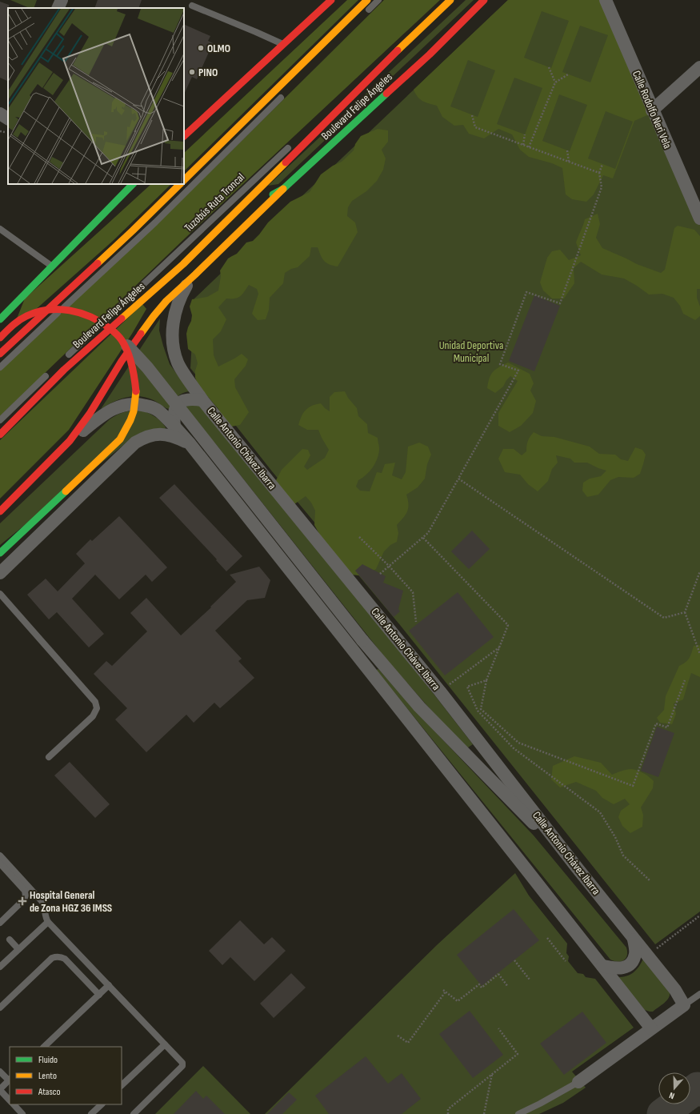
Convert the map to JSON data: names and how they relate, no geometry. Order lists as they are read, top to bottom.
{
  "streets": {
    "main road": ["Boulevard Felipe Ángeles"],
    "street": ["Calle Rodolfo Neri Vela", "Calle Antonio Chávez Ibarra"],
    "lane": ["Tuzobús Ruta Troncal"]
  },
  "parks": ["Unidad Deportiva Municipal"],
  "places": {
    "other": ["OLMO", "PINO"],
    "health": ["Hospital General de Zona HGZ 36 IMSS"]
  },
  "legend": ["Fluido", "Lento", "Atasco"],
  "north": "bottom"
}
